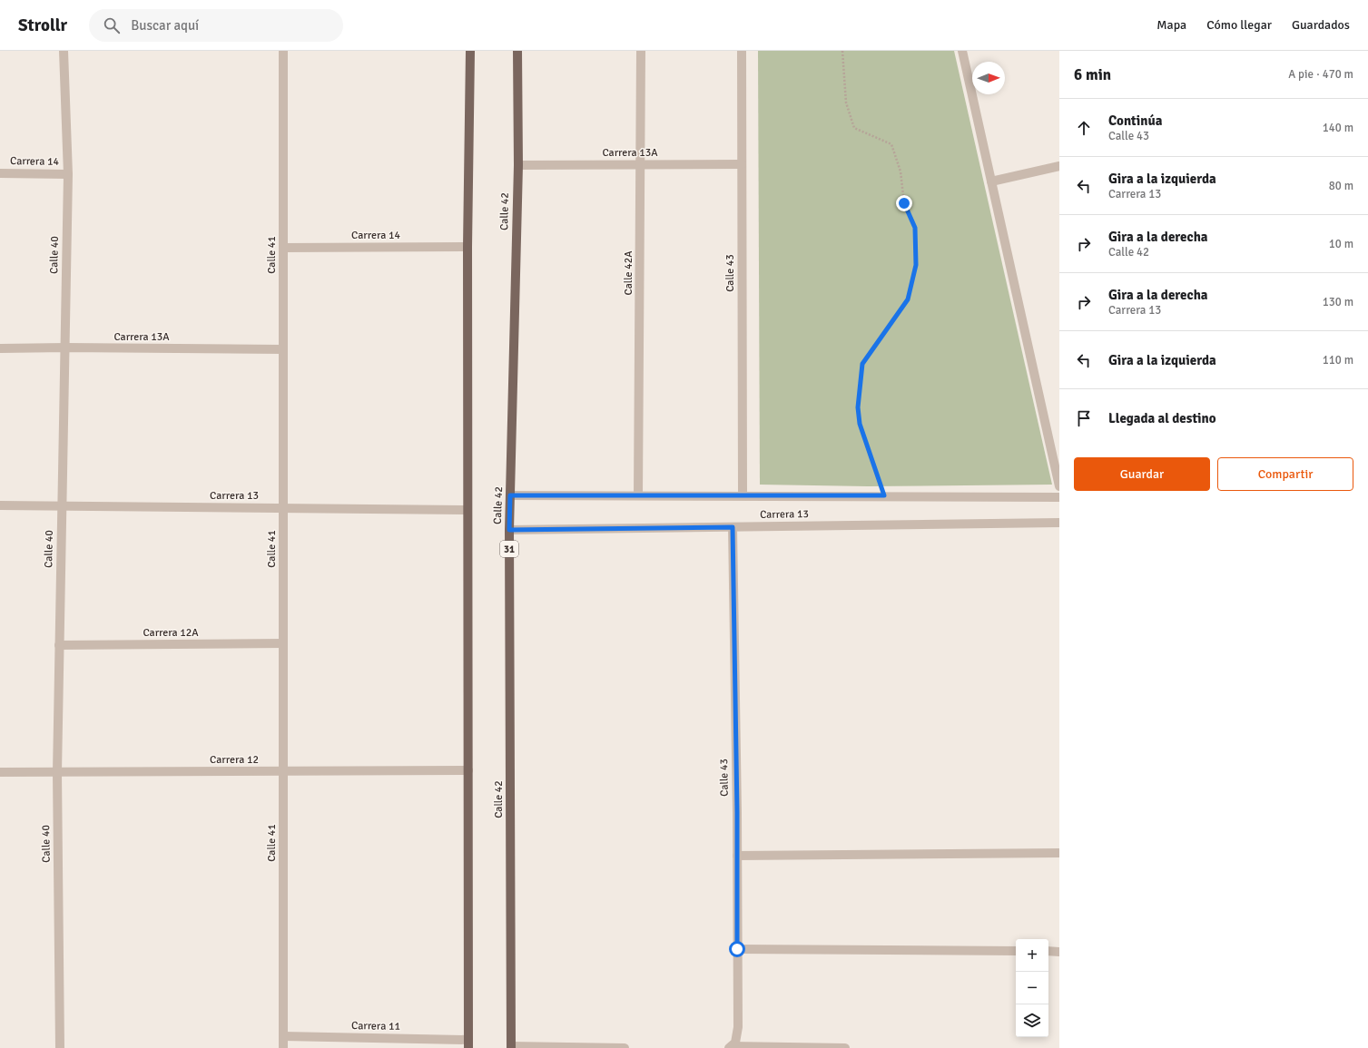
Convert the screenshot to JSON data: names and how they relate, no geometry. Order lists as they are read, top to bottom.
{
  "streets": {
    "main road": ["Calle 42", "31"],
    "street": [
      "Carrera 13A",
      "Carrera 14",
      "Calle 40",
      "Calle 41",
      "Calle 42A",
      "Calle 43",
      "Carrera 13",
      "Carrera 12A",
      "Carrera 12",
      "Carrera 11"
    ]
  },
  "crossings": [
    ["Carrera 13A", "Calle 42"],
    ["Carrera 13A", "Calle 40"],
    ["Carrera 13A", "Calle 41"],
    ["Carrera 13A", "Calle 42A"],
    ["Carrera 13A", "Calle 43"],
    ["Carrera 14", "Calle 40"],
    ["Carrera 14", "Calle 41"],
    ["Calle 42", "Carrera 13"],
    ["Calle 40", "Carrera 13"],
    ["Calle 40", "Carrera 12A"],
    ["Calle 40", "Carrera 12"],
    ["Calle 41", "Carrera 13"],
    ["Calle 41", "Carrera 12A"],
    ["Calle 41", "Carrera 12"],
    ["Calle 41", "Carrera 11"],
    ["Calle 42A", "Carrera 13"],
    ["Calle 43", "Carrera 13"]
  ],
  "north": "right",
  "page": {
    "header": "Strollr",
    "search": "Buscar aquí",
    "nav": ["Mapa", "Cómo llegar", "Guardados"],
    "heading": ["6 min", "A pie · 470 m"],
    "list": [
      ["Continúa", "Calle 43", "140 m"],
      ["Gira a la izquierda", "Carrera 13", "80 m"],
      ["Gira a la derecha", "Calle 42", "10 m"],
      ["Gira a la derecha", "Carrera 13", "130 m"],
      ["Gira a la izquierda", "110 m"],
      "Llegada al destino"
    ],
    "buttons": ["Guardar", "Compartir"],
    "map_buttons": ["+", "−"]
  }
}
